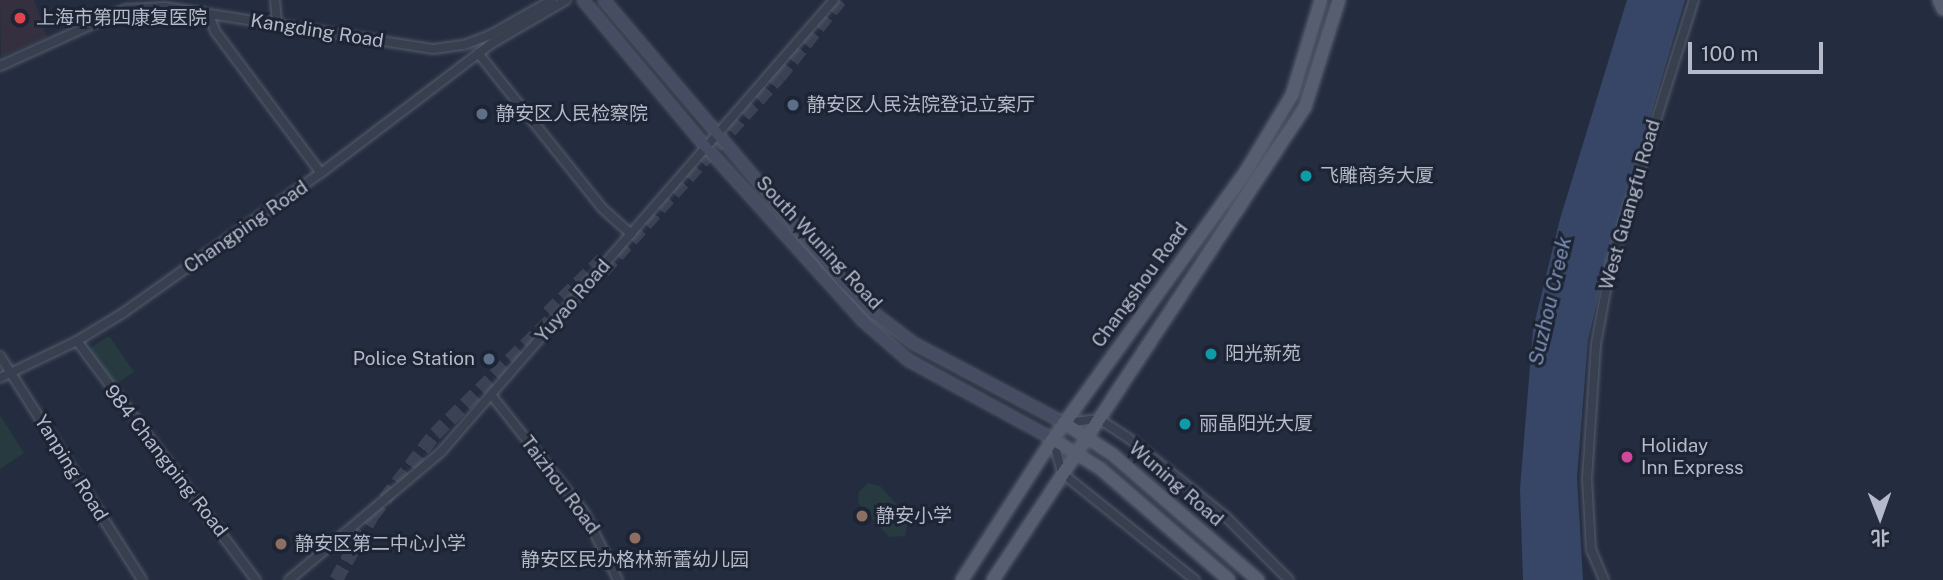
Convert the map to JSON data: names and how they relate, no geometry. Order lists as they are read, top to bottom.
{
  "streets": {
    "main road": ["South Wuning Road", "Changshou Road", "Wuning Road"],
    "street": [
      "Kangding Road",
      "West Guangfu Road",
      "Changping Road",
      "Yuyao Road",
      "984 Changping Road",
      "Yanping Road",
      "Taizhou Road"
    ]
  },
  "crossings": [
    ["Changping Road", "984 Changping Road"],
    ["Changping Road", "Yanping Road"],
    ["South Wuning Road", "Changshou Road"],
    ["South Wuning Road", "Yuyao Road"],
    ["South Wuning Road", "Wuning Road"],
    ["Changshou Road", "Wuning Road"],
    ["Yuyao Road", "Taizhou Road"]
  ],
  "water": ["Suzhou Creek"],
  "places": [
    "上海市第四康复医院",
    "静安区人民法院登记立案厅",
    "静安区人民检察院",
    "飞雕商务大厦",
    "阳光新苑",
    "Police Station",
    "丽晶阳光大厦",
    "Holiday Inn Express",
    "静安小学",
    "静安区民办格林新蕾幼儿园",
    "静安区第二中心小学"
  ],
  "scale_bar": "100 m",
  "north": "bottom"
}
